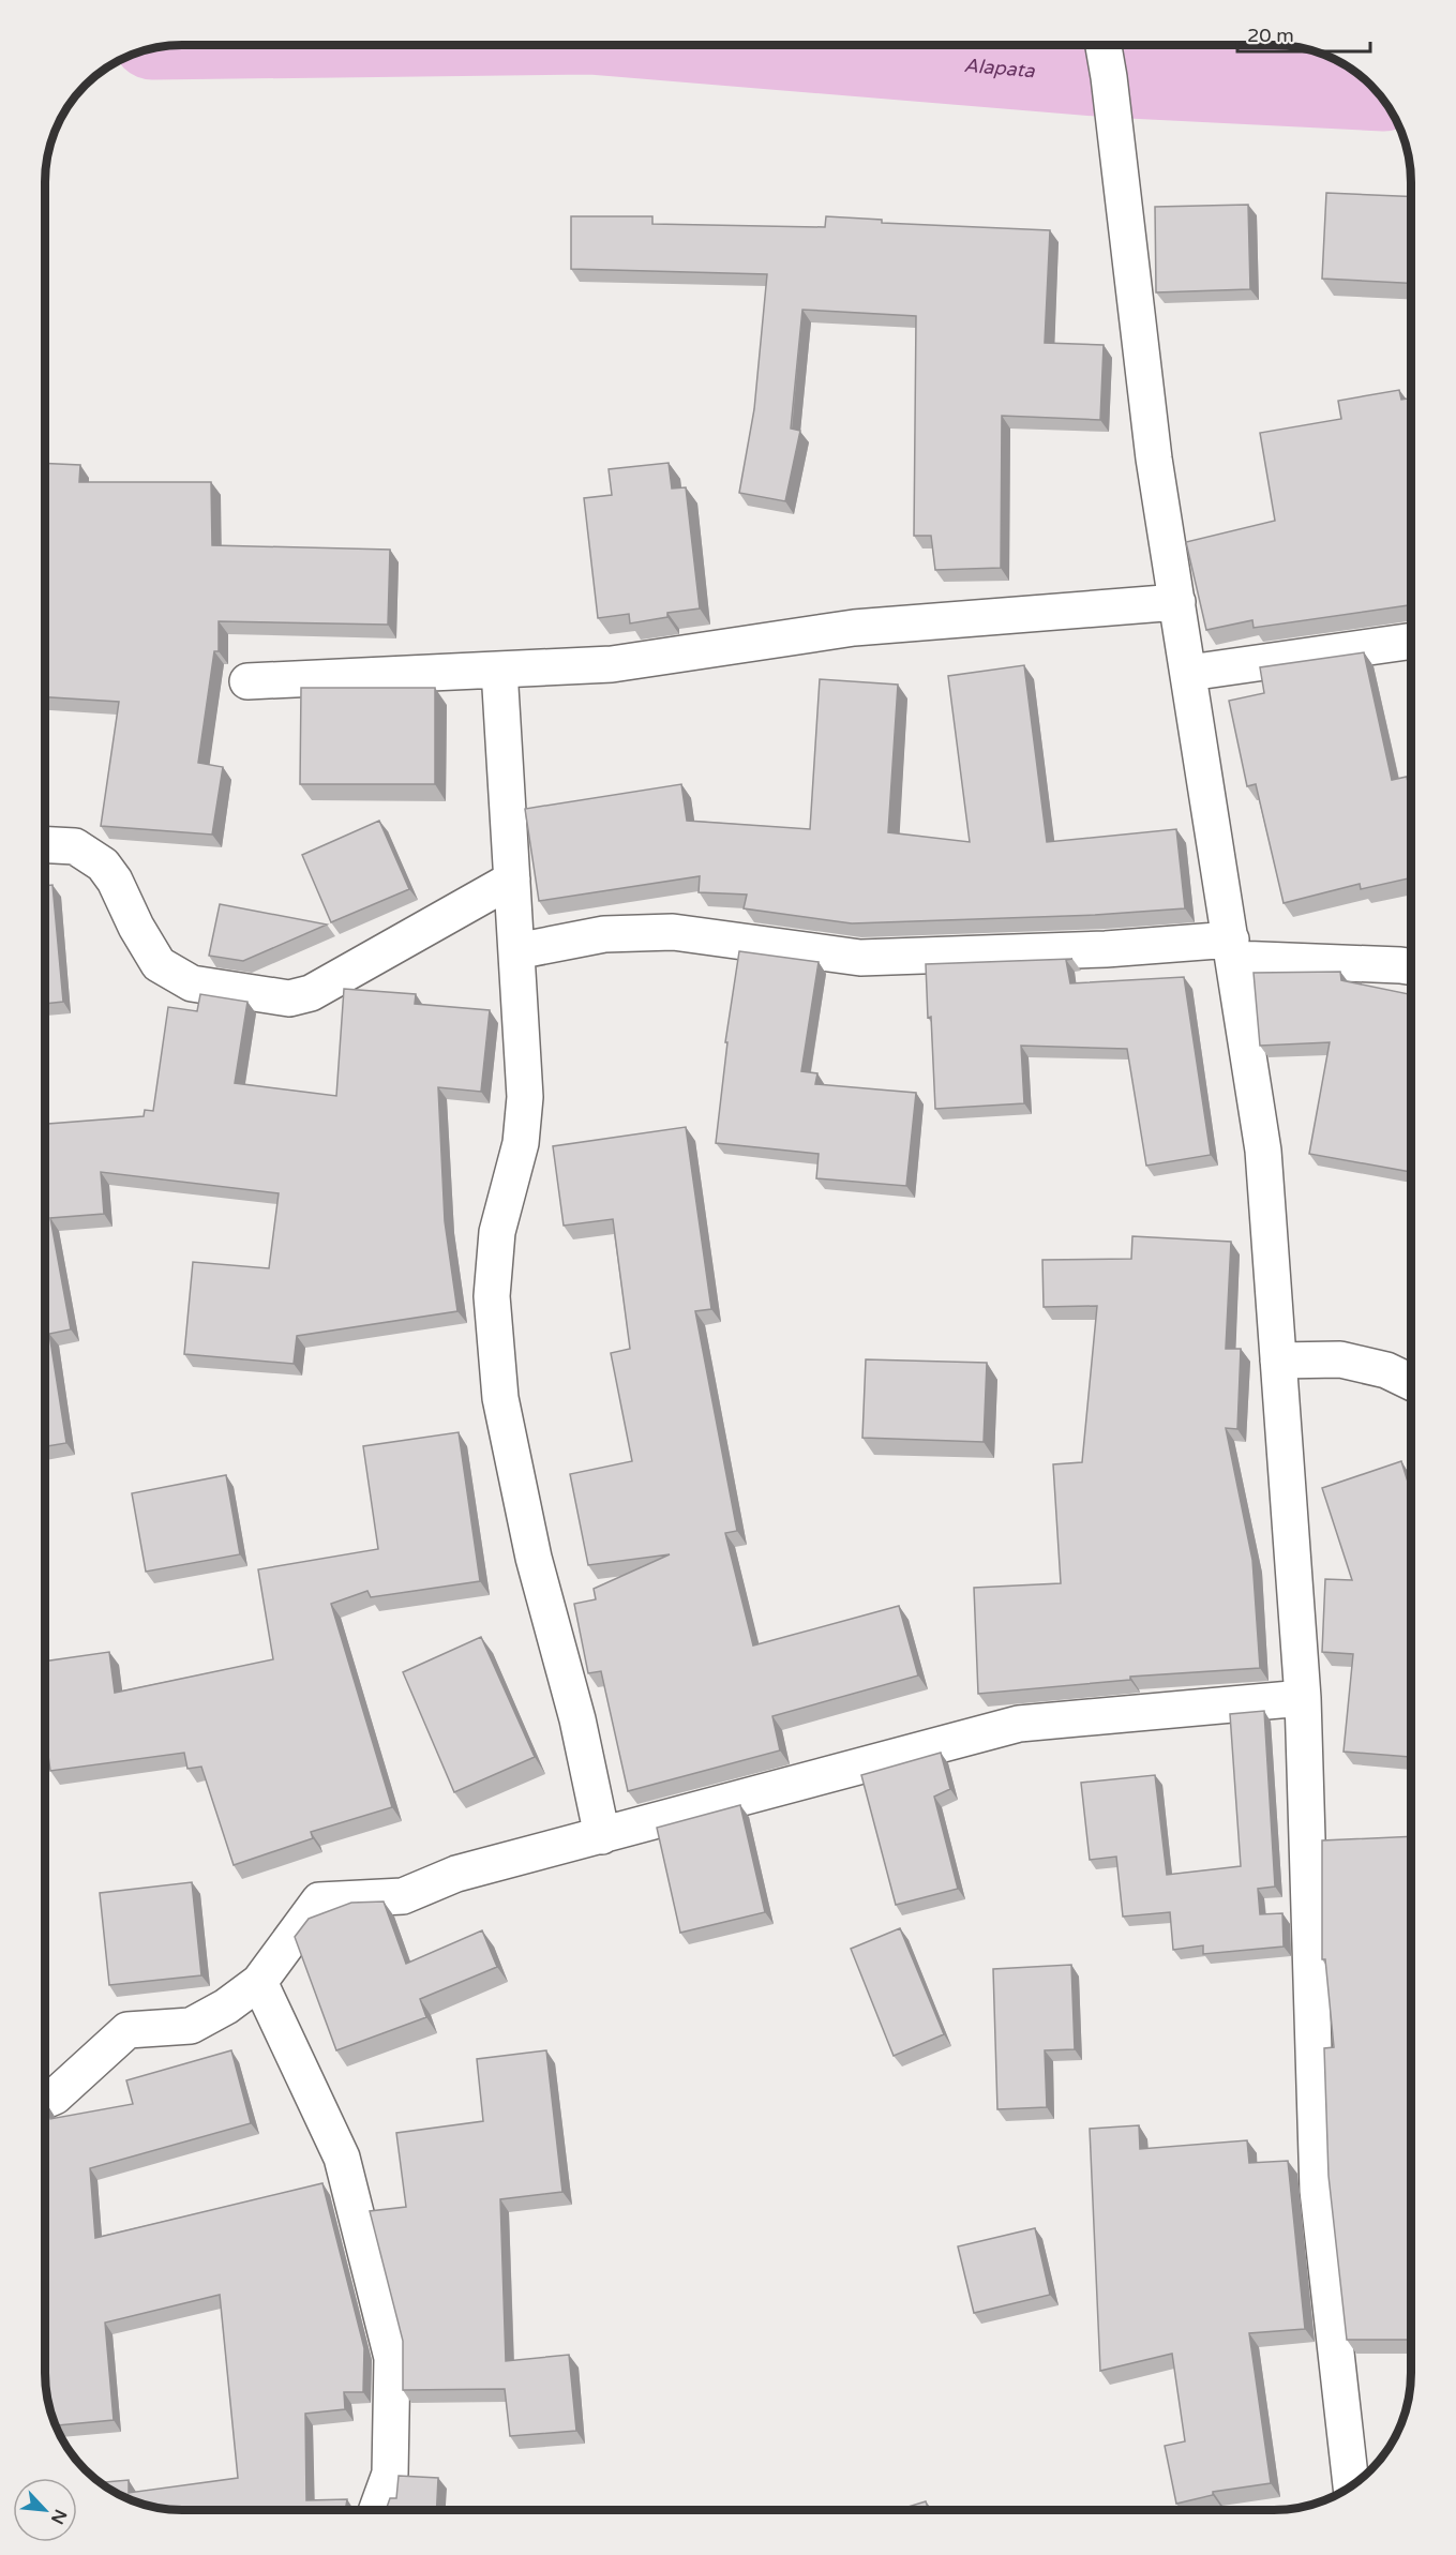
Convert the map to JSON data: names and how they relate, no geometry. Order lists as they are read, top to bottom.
{
  "water": ["Alapata"],
  "scale_bar": "20 m",
  "north": "bottom right"
}
